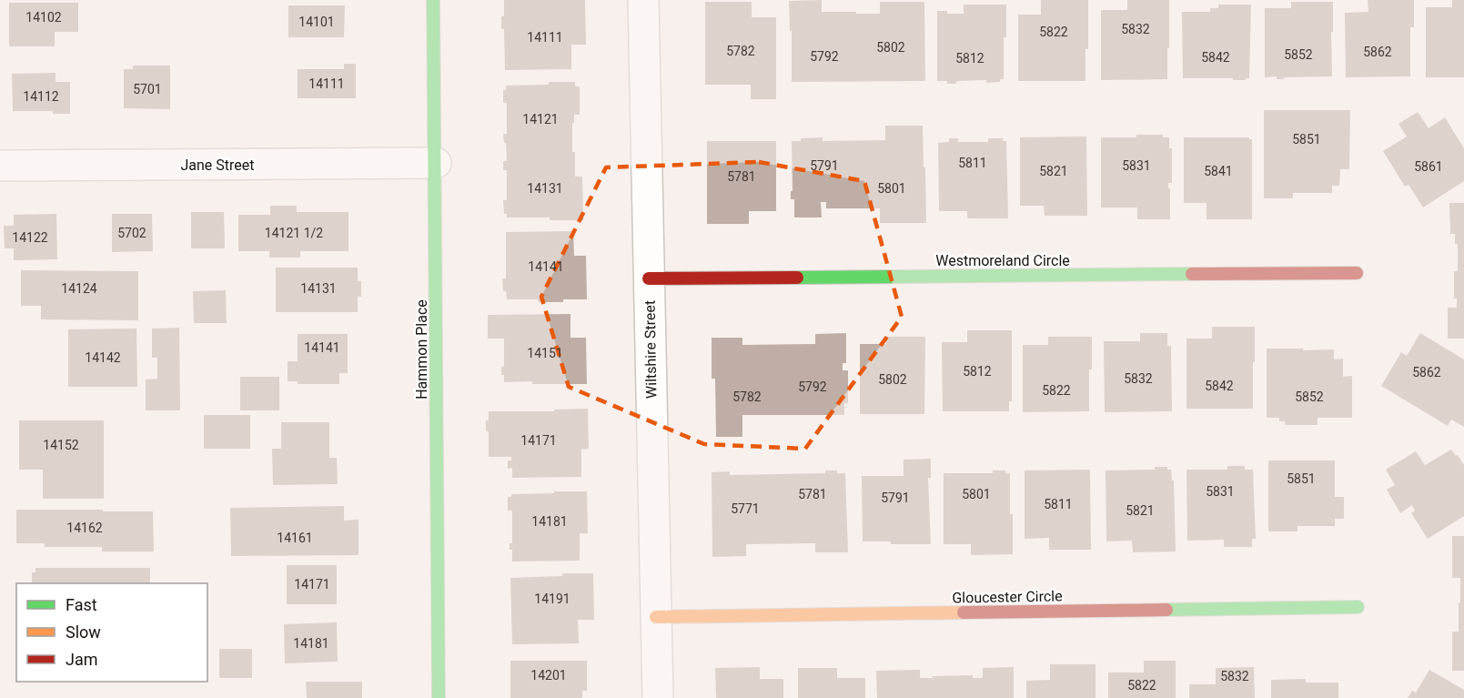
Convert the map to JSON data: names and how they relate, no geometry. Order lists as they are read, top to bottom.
{
  "streets": {
    "street": [
      "Jane Street",
      "Westmoreland Circle",
      "Hammon Place",
      "Wiltshire Street",
      "Gloucester Circle"
    ]
  },
  "crossings": [
    ["Jane Street", "Hammon Place"],
    ["Westmoreland Circle", "Wiltshire Street"],
    ["Wiltshire Street", "Gloucester Circle"]
  ],
  "house_numbers": [
    "14102",
    "14101",
    "5832",
    "5822",
    "14111",
    "5802",
    "5782",
    "5862",
    "5852",
    "5792",
    "5842",
    "5812",
    "14111",
    "5701",
    "14112",
    "14121",
    "5851",
    "5811",
    "5791",
    "5831",
    "5861",
    "5821",
    "5841",
    "5781",
    "14131",
    "5801",
    "5702",
    "14121 1/2",
    "14122",
    "14141",
    "14124",
    "14131",
    "14141",
    "14151",
    "14142",
    "5812",
    "5862",
    "5832",
    "5802",
    "5842",
    "5792",
    "5822",
    "5782",
    "5852",
    "14171",
    "14152",
    "5851",
    "5831",
    "5781",
    "5801",
    "5791",
    "5811",
    "5771",
    "5821",
    "14181",
    "14162",
    "14161",
    "14171",
    "14191",
    "14181",
    "14201",
    "5832",
    "5822"
  ],
  "legend": ["Fast", "Slow", "Jam"]
}
